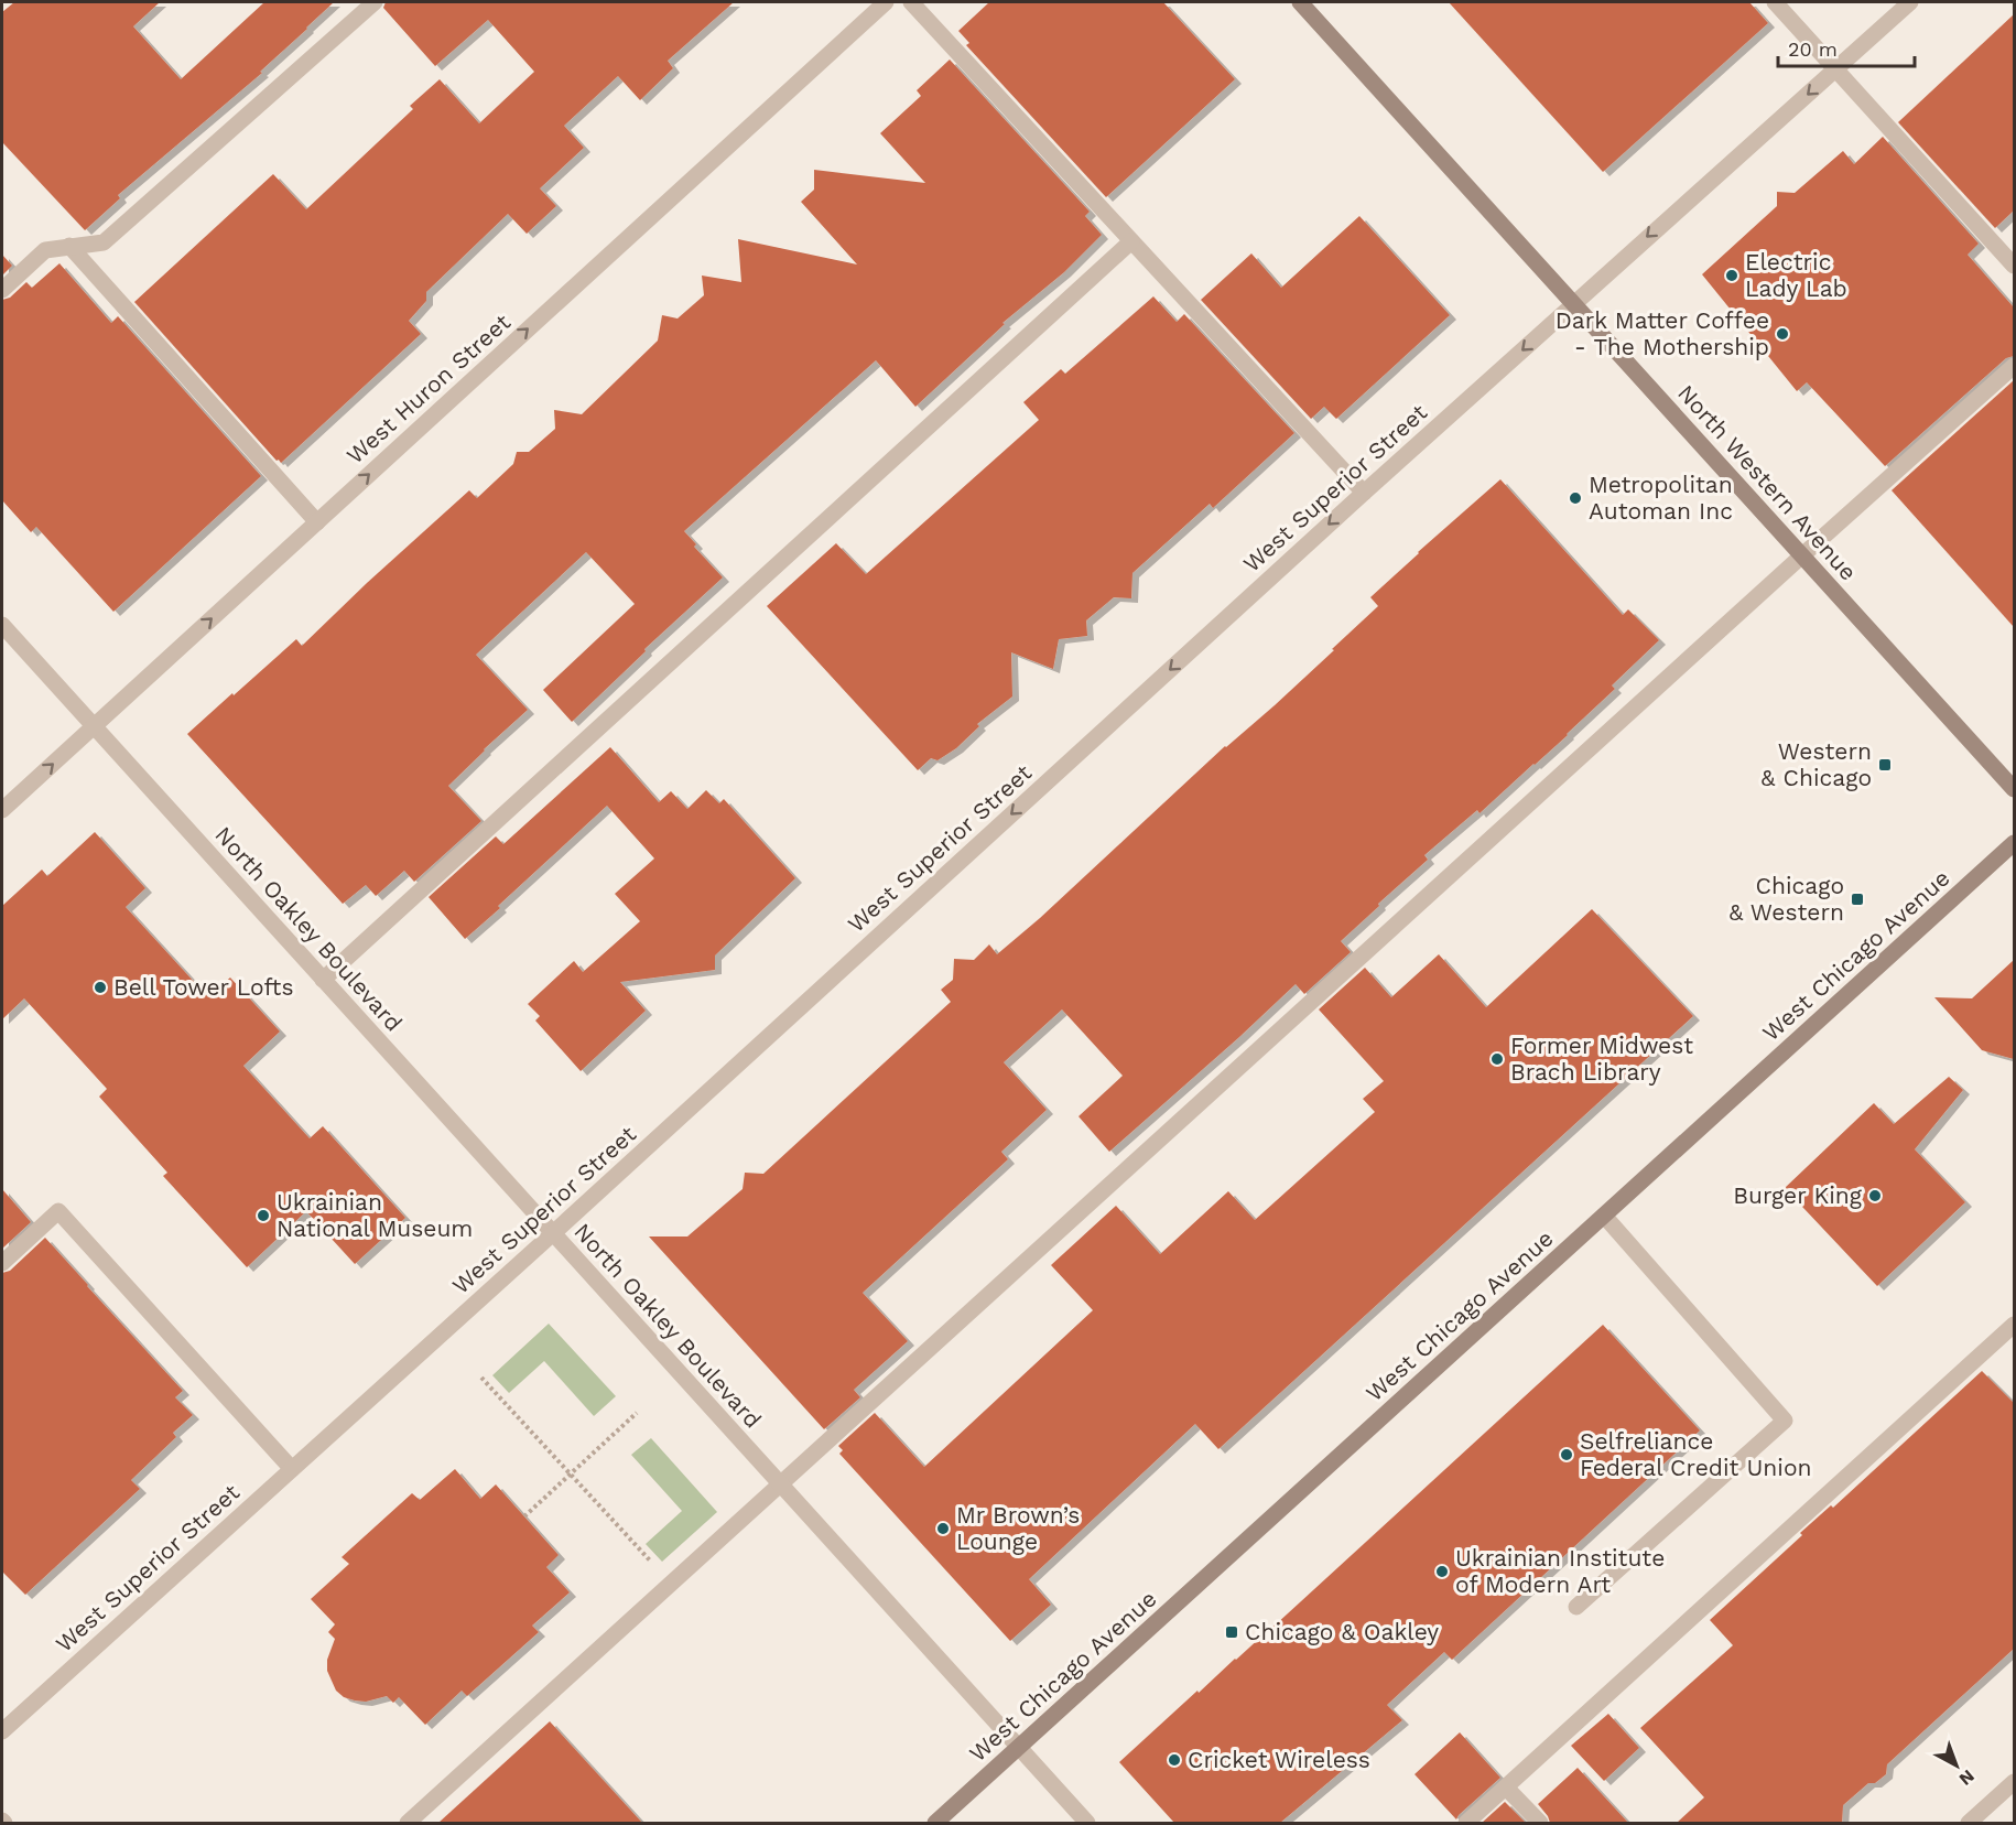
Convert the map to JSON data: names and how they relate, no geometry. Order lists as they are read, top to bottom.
{
  "streets": {
    "main road": ["North Western Avenue", "West Chicago Avenue"],
    "street": ["West Huron Street", "West Superior Street", "North Oakley Boulevard"]
  },
  "crossings": [
    ["West Huron Street", "North Oakley Boulevard"],
    ["North Western Avenue", "West Superior Street"],
    ["West Superior Street", "North Oakley Boulevard"],
    ["North Oakley Boulevard", "West Chicago Avenue"]
  ],
  "one_way": ["West Huron Street", "West Superior Street"],
  "places": {
    "other": [
      "Electric Lady Lab",
      "Dark Matter Coffee - The Mothership",
      "Metropolitan Automan Inc",
      "Bell Tower Lofts",
      "Former Midwest Brach Library",
      "Burger King",
      "Ukrainian National Museum",
      "Selfreliance Federal Credit Union",
      "Mr Brown’s Lounge",
      "Ukrainian Institute of Modern Art",
      "Cricket Wireless"
    ],
    "transit": ["Western & Chicago", "Chicago & Western", "Chicago & Oakley"]
  },
  "scale_bar": "20 m",
  "north": "bottom right"
}
